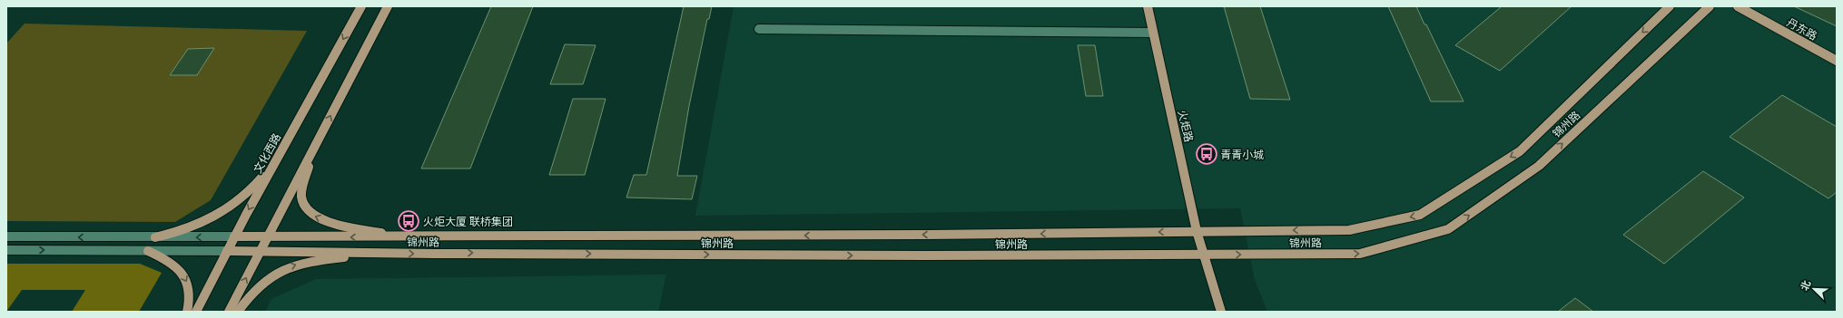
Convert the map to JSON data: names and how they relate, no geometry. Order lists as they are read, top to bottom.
{
  "streets": {
    "main road": [
      "丹东路",
      "锦州路",
      "火炬路",
      "文化西路"
    ]
  },
  "crossings": [
    ["锦州路", "火炬路"],
    ["锦州路", "文化西路"]
  ],
  "places": {
    "bus stop": ["青青小城", "火炬大厦 联桥集团"]
  },
  "north": "top left"
}
